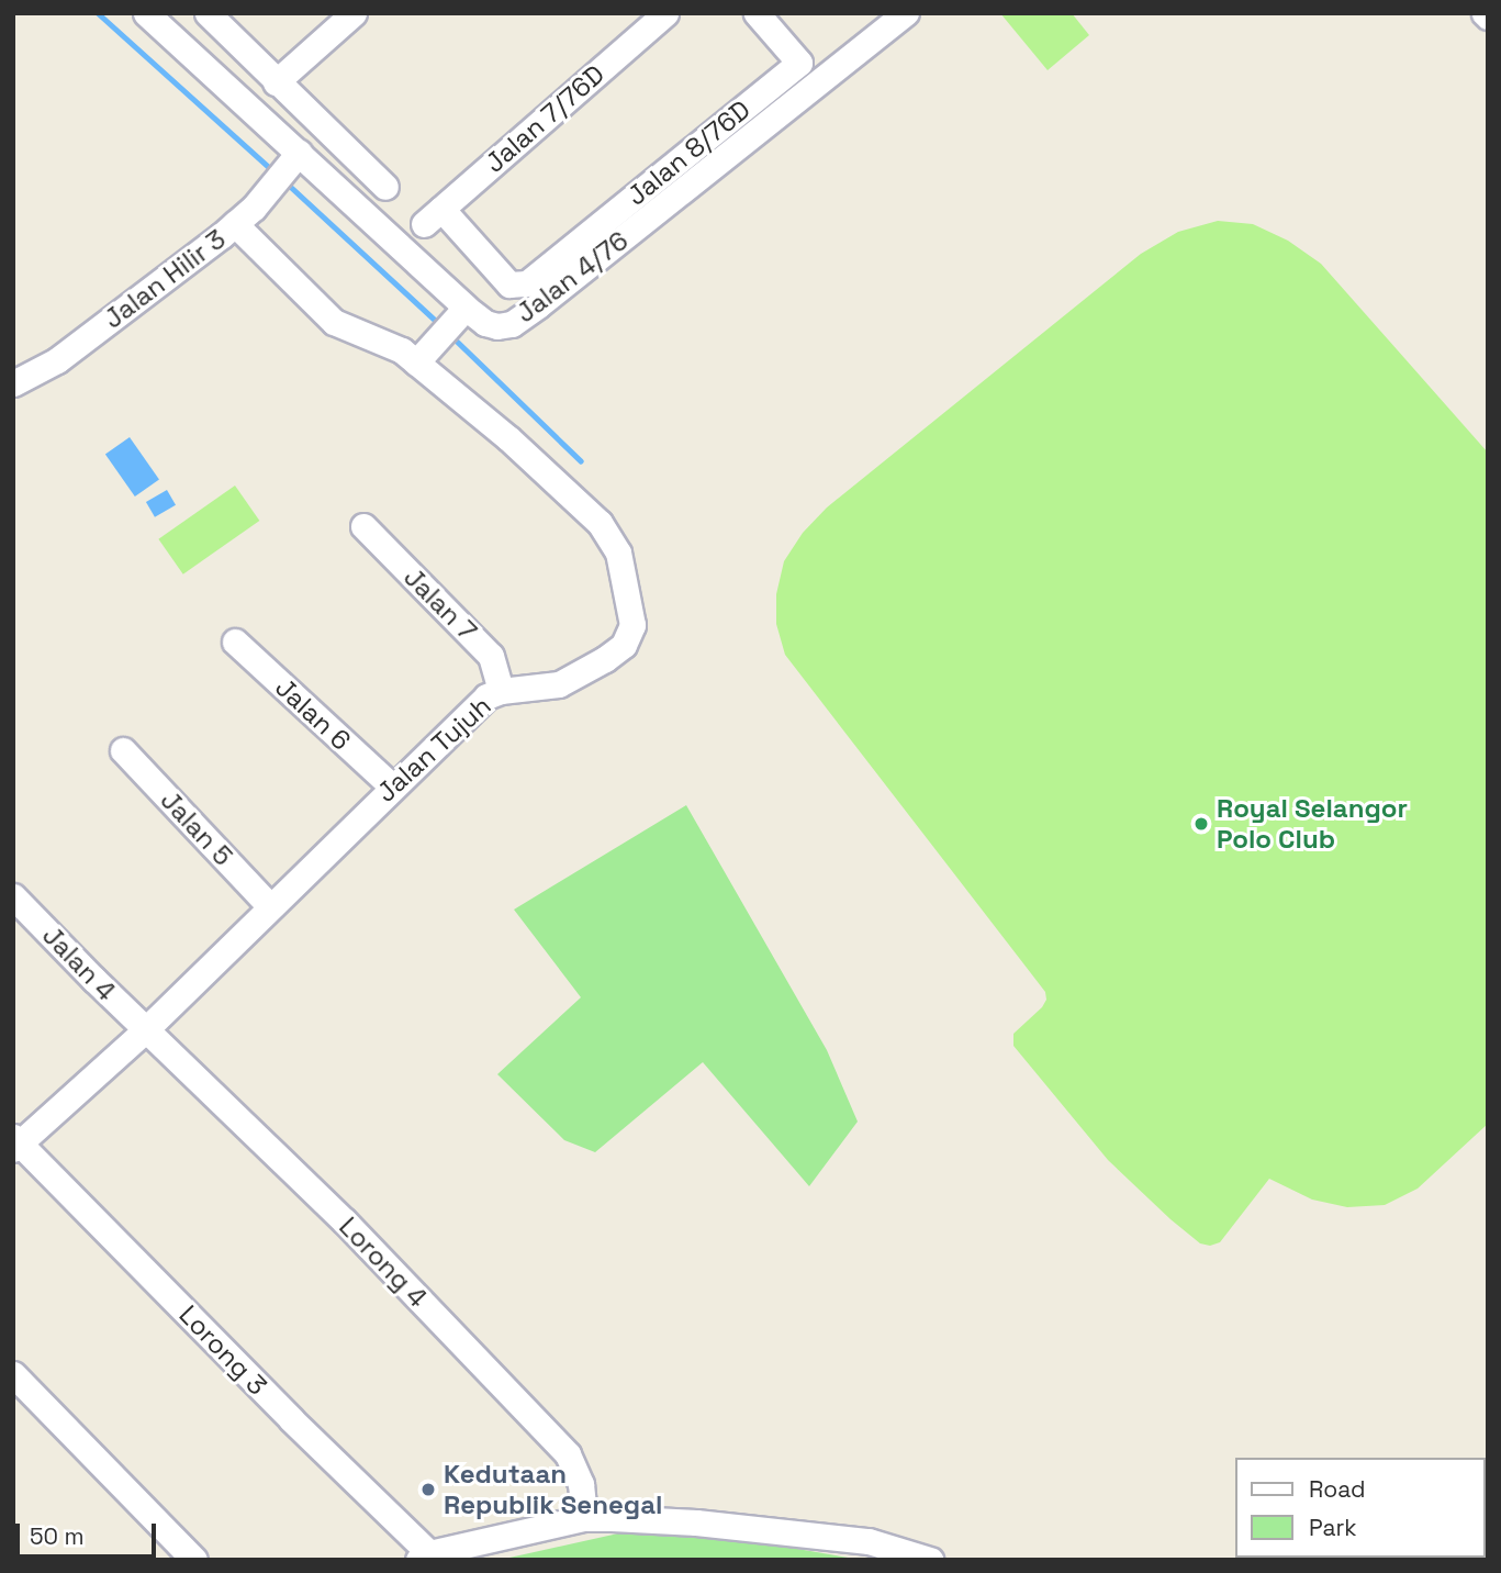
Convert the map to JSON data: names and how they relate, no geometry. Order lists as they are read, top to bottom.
{
  "streets": {
    "street": [
      "Jalan 7/76D",
      "Jalan 8/76D",
      "Jalan 4/76",
      "Jalan Hilir 3",
      "Jalan 7",
      "Jalan 6",
      "Jalan Tujuh",
      "Jalan 5",
      "Jalan 4",
      "Lorong 4",
      "Lorong 3"
    ]
  },
  "crossings": [
    ["Jalan 7/76D", "Jalan 8/76D"],
    ["Jalan 4/76", "Jalan Hilir 3"],
    ["Jalan Hilir 3", "Jalan Tujuh"],
    ["Jalan 7", "Jalan Tujuh"],
    ["Jalan 6", "Jalan Tujuh"],
    ["Jalan Tujuh", "Jalan 5"],
    ["Jalan Tujuh", "Jalan 4"],
    ["Jalan Tujuh", "Lorong 4"],
    ["Jalan Tujuh", "Lorong 3"],
    ["Jalan 4", "Lorong 4"]
  ],
  "places": ["Royal Selangor Polo Club", "Kedutaan Republik Senegal"],
  "legend": ["Road", "Park"],
  "scale_bar": "50 m"
}
